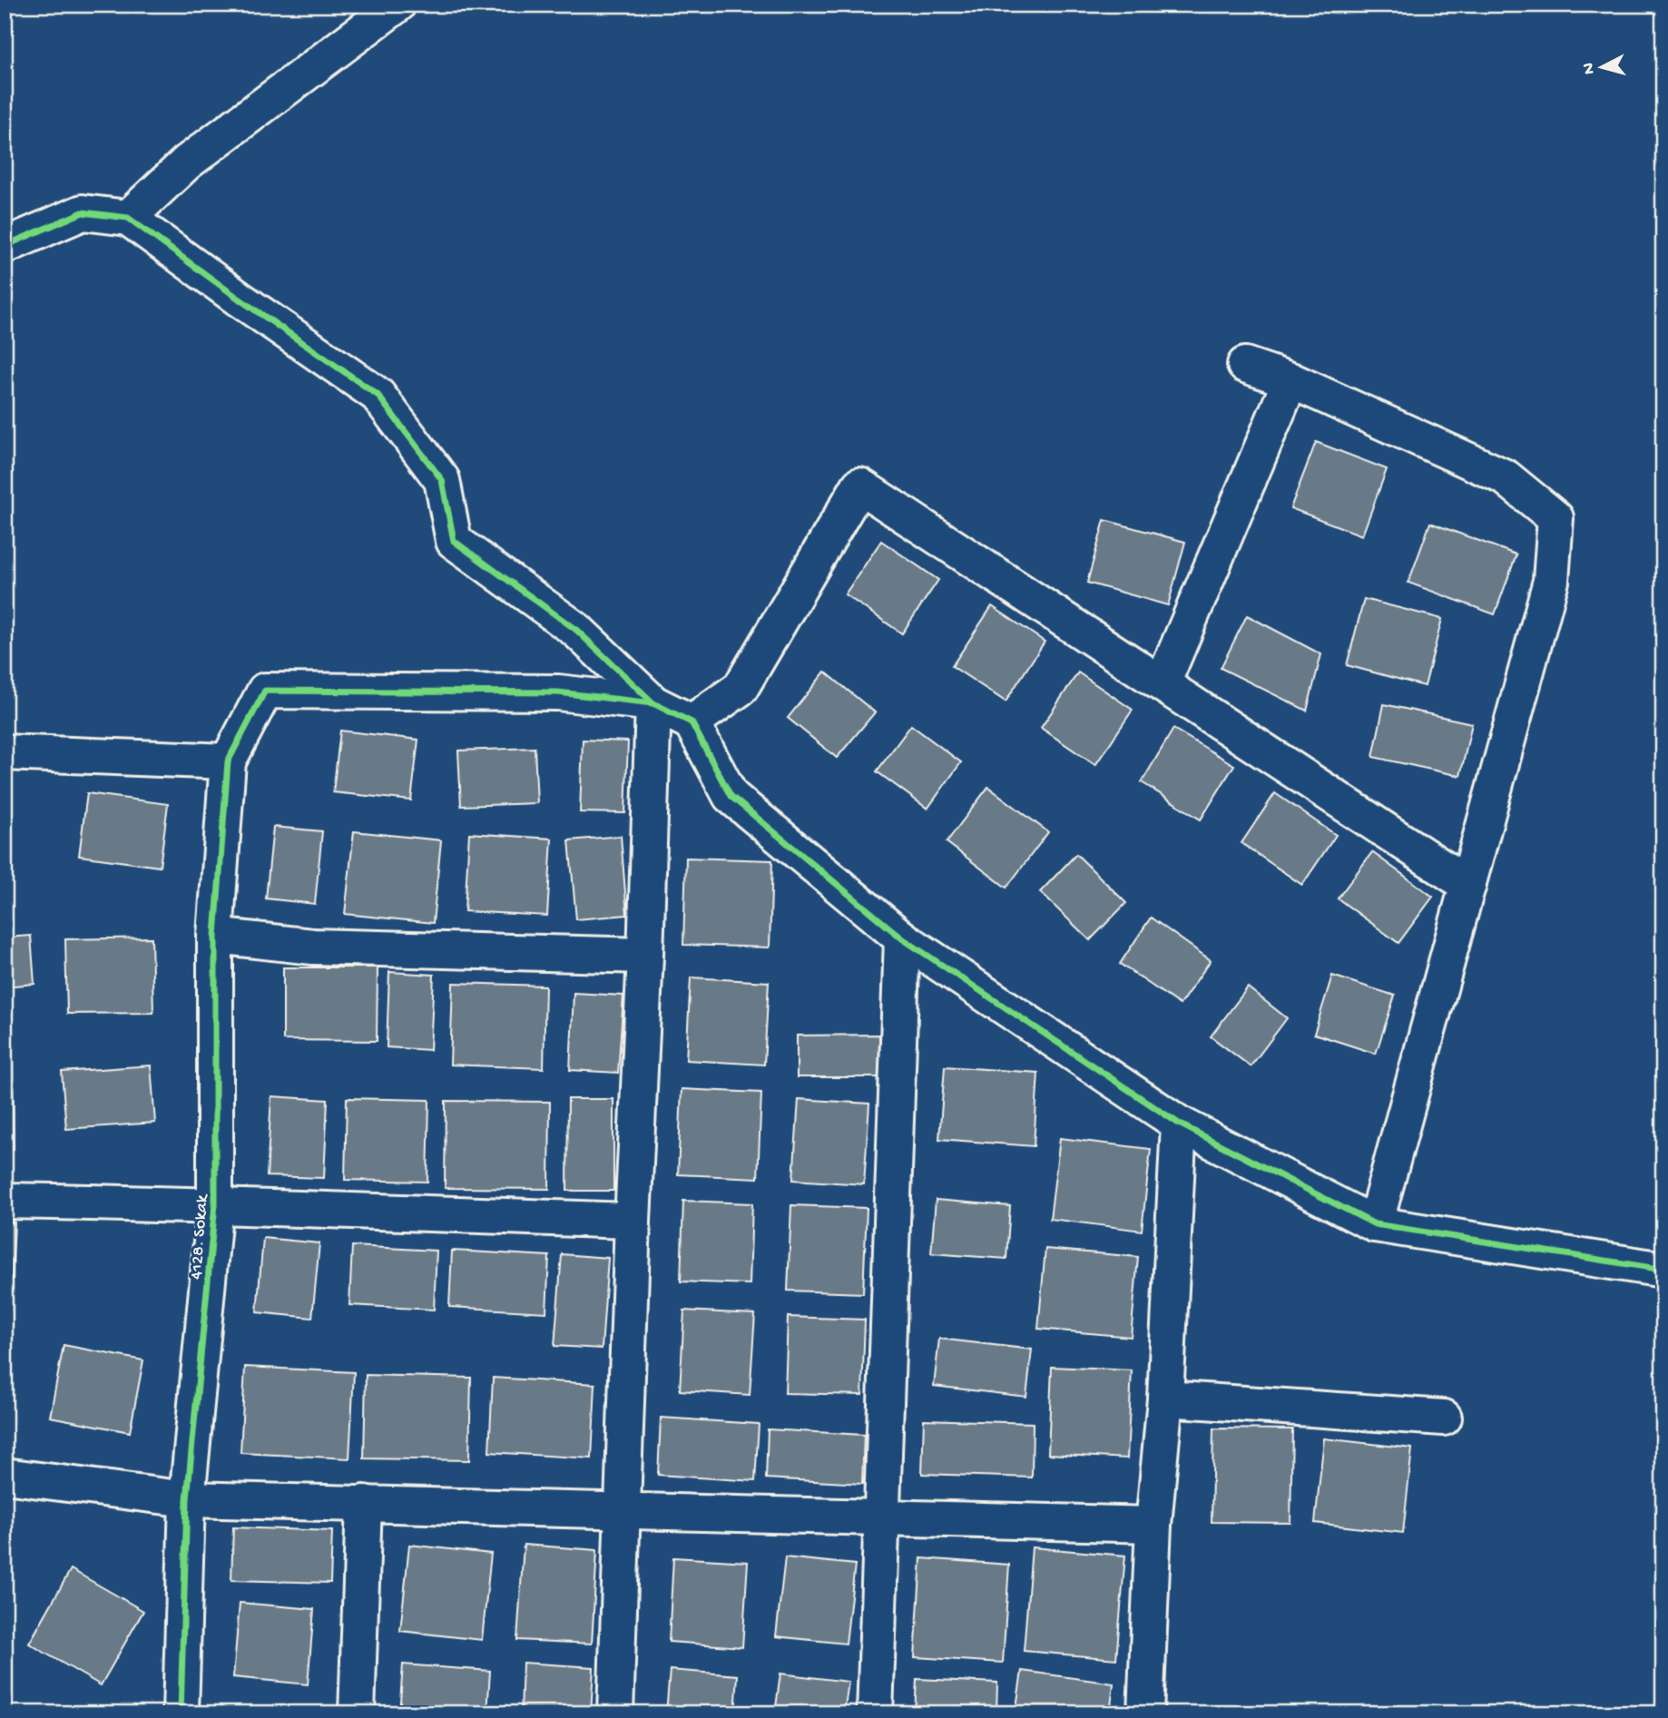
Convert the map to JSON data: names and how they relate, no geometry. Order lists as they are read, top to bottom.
{
  "streets": {
    "street": ["4128. Sokak"]
  },
  "north": "left"
}
